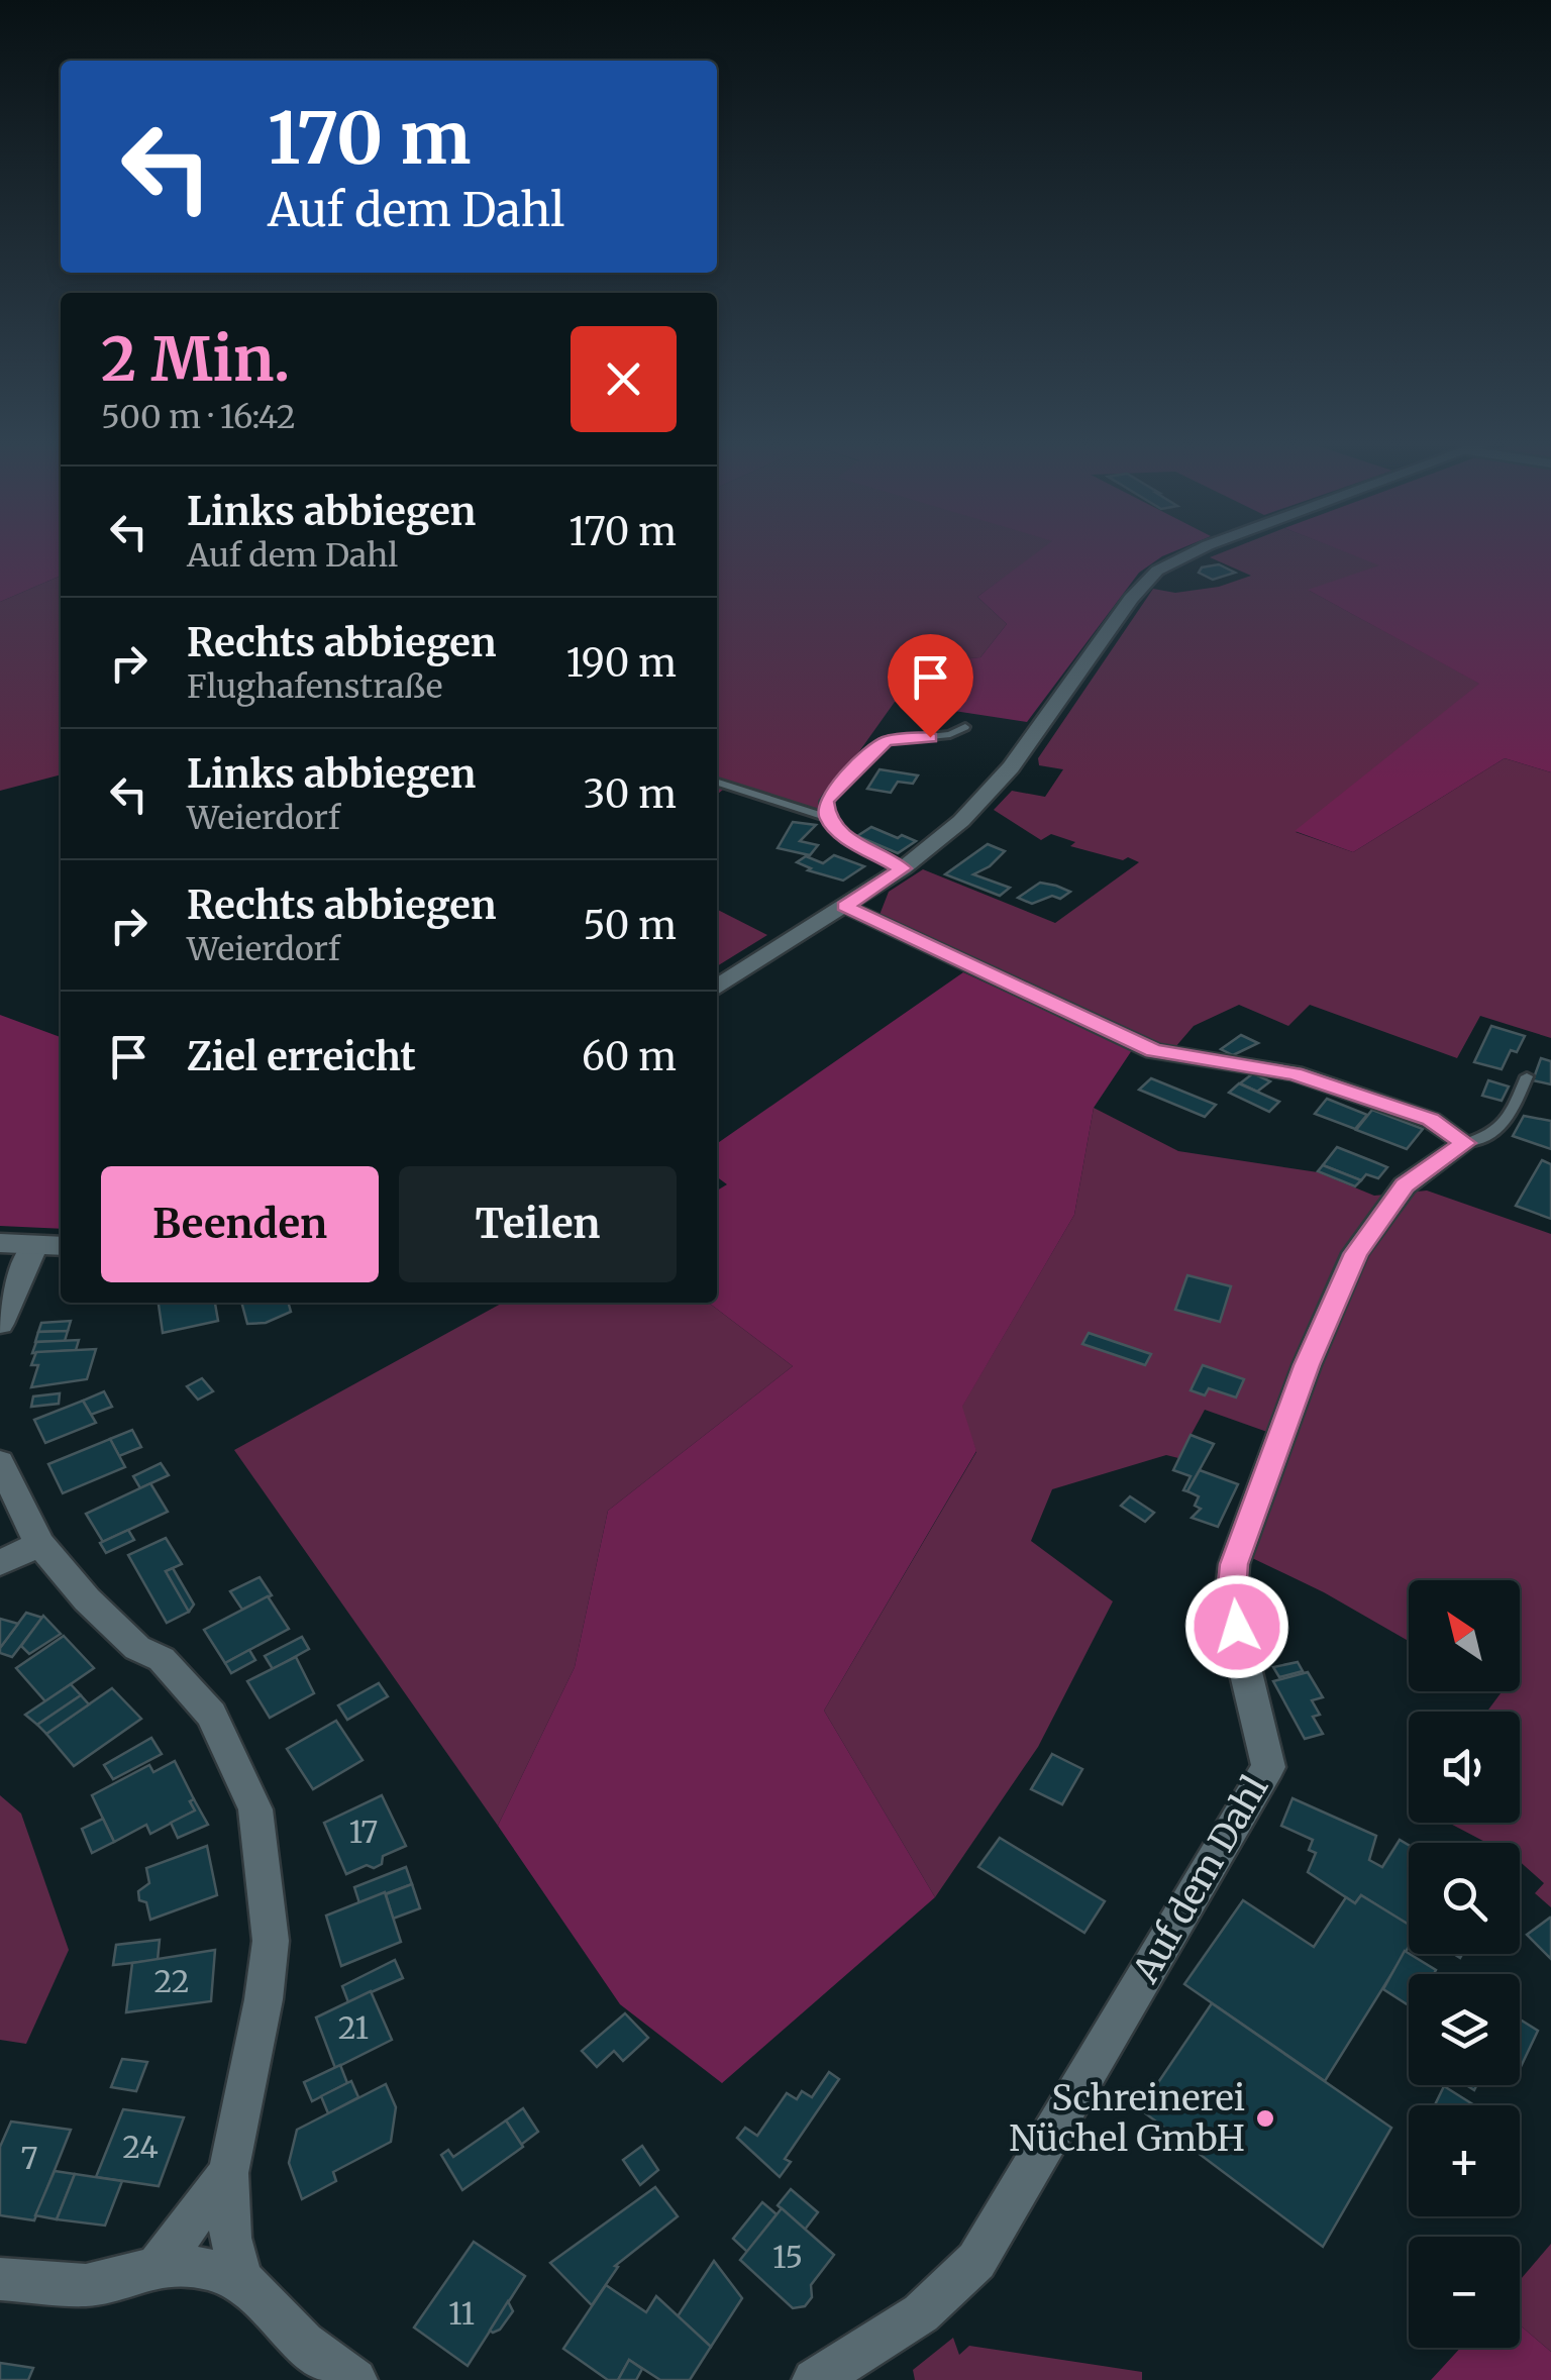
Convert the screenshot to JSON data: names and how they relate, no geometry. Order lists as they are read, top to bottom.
{
  "streets": {
    "street": ["Auf dem Dahl"]
  },
  "places": ["Schreinerei Nüchel GmbH"],
  "house_numbers": [
    "17",
    "22",
    "21",
    "24",
    "7",
    "15",
    "11"
  ],
  "north": "top left",
  "page": {
    "turn": ["170 m", "Auf dem Dahl"],
    "heading": ["2 Min.", "500 m · 16:42"],
    "list": [
      {
        "name": "Links abbiegen",
        "note": "Auf dem Dahl",
        "value": "170 m"
      },
      {
        "name": "Rechts abbiegen",
        "note": "Flughafenstraße",
        "value": "190 m"
      },
      {
        "name": "Links abbiegen",
        "note": "Weierdorf",
        "value": "30 m"
      },
      {
        "name": "Rechts abbiegen",
        "note": "Weierdorf",
        "value": "50 m"
      },
      {
        "name": "Ziel erreicht",
        "value": "60 m"
      }
    ],
    "buttons": ["Beenden", "Teilen"],
    "map_buttons": ["+", "−"]
  }
}
